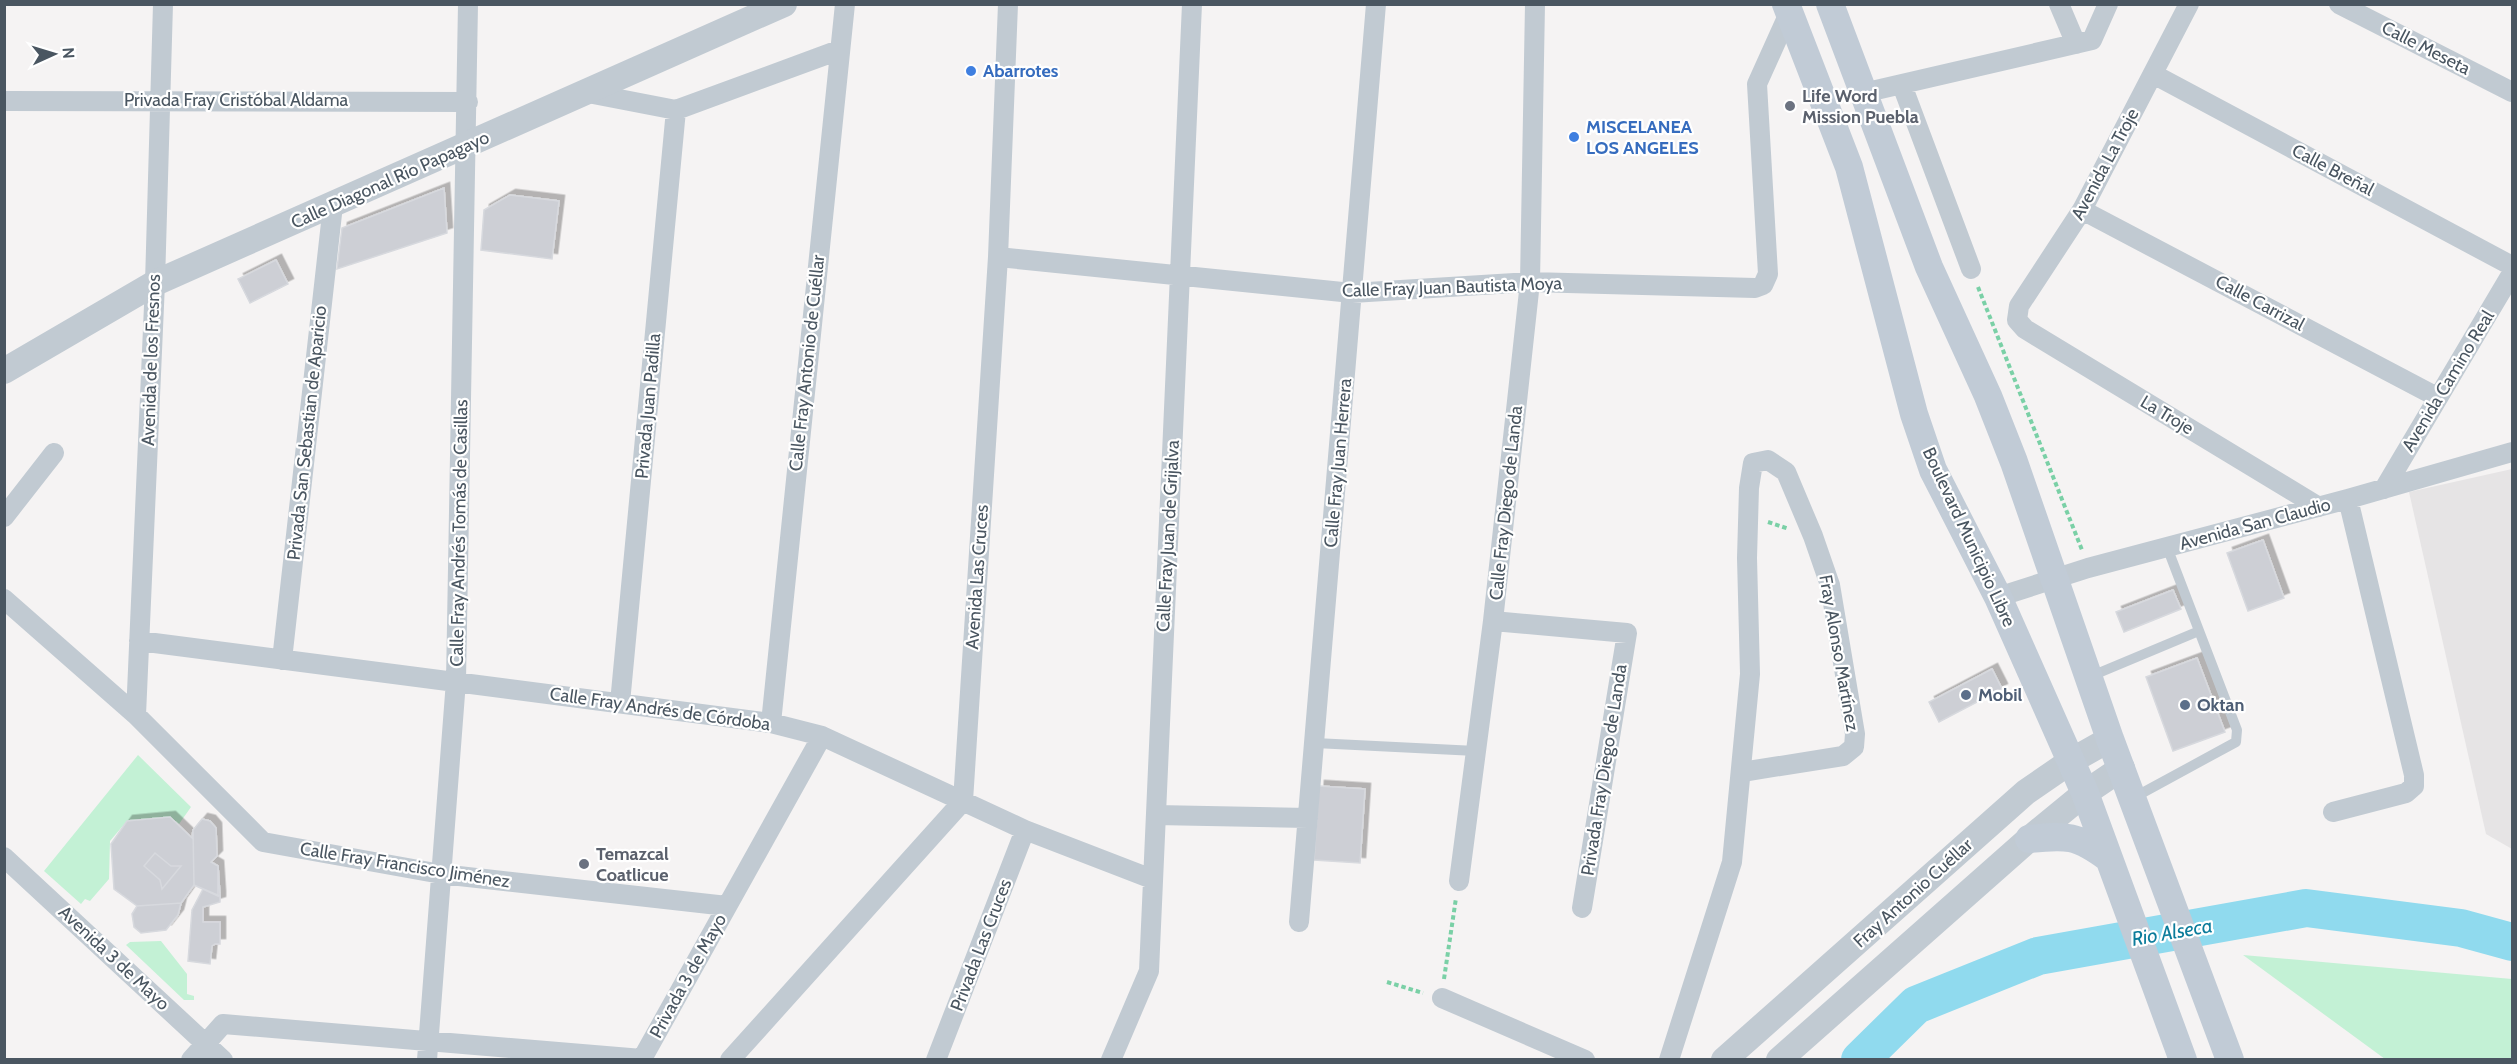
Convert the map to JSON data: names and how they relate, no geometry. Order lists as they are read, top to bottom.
{
  "streets": {
    "main road": ["Boulevard Municipio Libre"],
    "street": [
      "Calle Meseta",
      "Privada Fray Cristóbal Aldama",
      "Avenida La Troje",
      "Calle Breñal",
      "Calle Diagonal Río Papagayo",
      "Calle Fray Juan Bautista Moya",
      "Calle Carrizal",
      "Avenida de los Fresnos",
      "Calle Fray Antonio de Cuéllar",
      "Avenida Camino Real",
      "Privada Juan Padilla",
      "La Troje",
      "Privada San Sebastian de Aparicio",
      "Calle Fray Juan Herrera",
      "Calle Fray Diego de Landa",
      "Avenida San Claudio",
      "Calle Fray Andrés Tomás de Casillas",
      "Calle Fray Juan de Grijalva",
      "Avenida Las Cruces",
      "Fray Alonso Martínez",
      "Calle Fray Andrés de Córdoba",
      "Privada Fray Diego de Landa",
      "Calle Fray Francisco Jiménez",
      "Fray Antonio Cuéllar",
      "Privada Las Cruces",
      "Avenida 3 de Mayo",
      "Privada 3 de Mayo"
    ]
  },
  "crossings": [
    ["Privada Fray Cristóbal Aldama", "Avenida de los Fresnos"],
    ["Privada Fray Cristóbal Aldama", "Calle Fray Andrés Tomás de Casillas"],
    ["Avenida La Troje", "Calle Breñal"],
    ["Avenida La Troje", "Calle Carrizal"],
    ["Avenida La Troje", "La Troje"],
    ["Calle Diagonal Río Papagayo", "Avenida de los Fresnos"],
    ["Calle Diagonal Río Papagayo", "Privada San Sebastian de Aparicio"],
    ["Calle Diagonal Río Papagayo", "Calle Fray Andrés Tomás de Casillas"],
    ["Calle Fray Juan Bautista Moya", "Calle Fray Juan Herrera"],
    ["Calle Fray Juan Bautista Moya", "Calle Fray Diego de Landa"],
    ["Calle Fray Juan Bautista Moya", "Calle Fray Juan de Grijalva"],
    ["Calle Fray Juan Bautista Moya", "Boulevard Municipio Libre"],
    ["Calle Fray Juan Bautista Moya", "Avenida Las Cruces"],
    ["Calle Carrizal", "Avenida Camino Real"],
    ["Avenida de los Fresnos", "Calle Fray Andrés de Córdoba"],
    ["Avenida de los Fresnos", "Calle Fray Francisco Jiménez"],
    ["Calle Fray Antonio de Cuéllar", "Calle Fray Andrés de Córdoba"],
    ["Avenida Camino Real", "Avenida San Claudio"],
    ["Privada Juan Padilla", "Calle Fray Andrés de Córdoba"],
    ["La Troje", "Avenida San Claudio"],
    ["Privada San Sebastian de Aparicio", "Calle Fray Andrés de Córdoba"],
    ["Calle Fray Diego de Landa", "Privada Fray Diego de Landa"],
    ["Avenida San Claudio", "Boulevard Municipio Libre"],
    ["Calle Fray Andrés Tomás de Casillas", "Calle Fray Andrés de Córdoba"],
    ["Calle Fray Andrés Tomás de Casillas", "Calle Fray Francisco Jiménez"],
    ["Calle Fray Andrés Tomás de Casillas", "Privada 3 de Mayo"],
    ["Calle Fray Juan de Grijalva", "Calle Fray Andrés de Córdoba"],
    ["Boulevard Municipio Libre", "Fray Antonio Cuéllar"],
    ["Avenida Las Cruces", "Calle Fray Andrés de Córdoba"],
    ["Calle Fray Andrés de Córdoba", "Privada Las Cruces"],
    ["Calle Fray Andrés de Córdoba", "Privada 3 de Mayo"],
    ["Calle Fray Francisco Jiménez", "Privada 3 de Mayo"],
    ["Avenida 3 de Mayo", "Privada 3 de Mayo"]
  ],
  "water": ["Rio Alseca"],
  "places": [
    "Abarrotes",
    "Life Word Mission Puebla",
    "MISCELANEA LOS ANGELES",
    "Mobil",
    "Oktan",
    "Temazcal Coatlicue"
  ],
  "north": "right"
}
